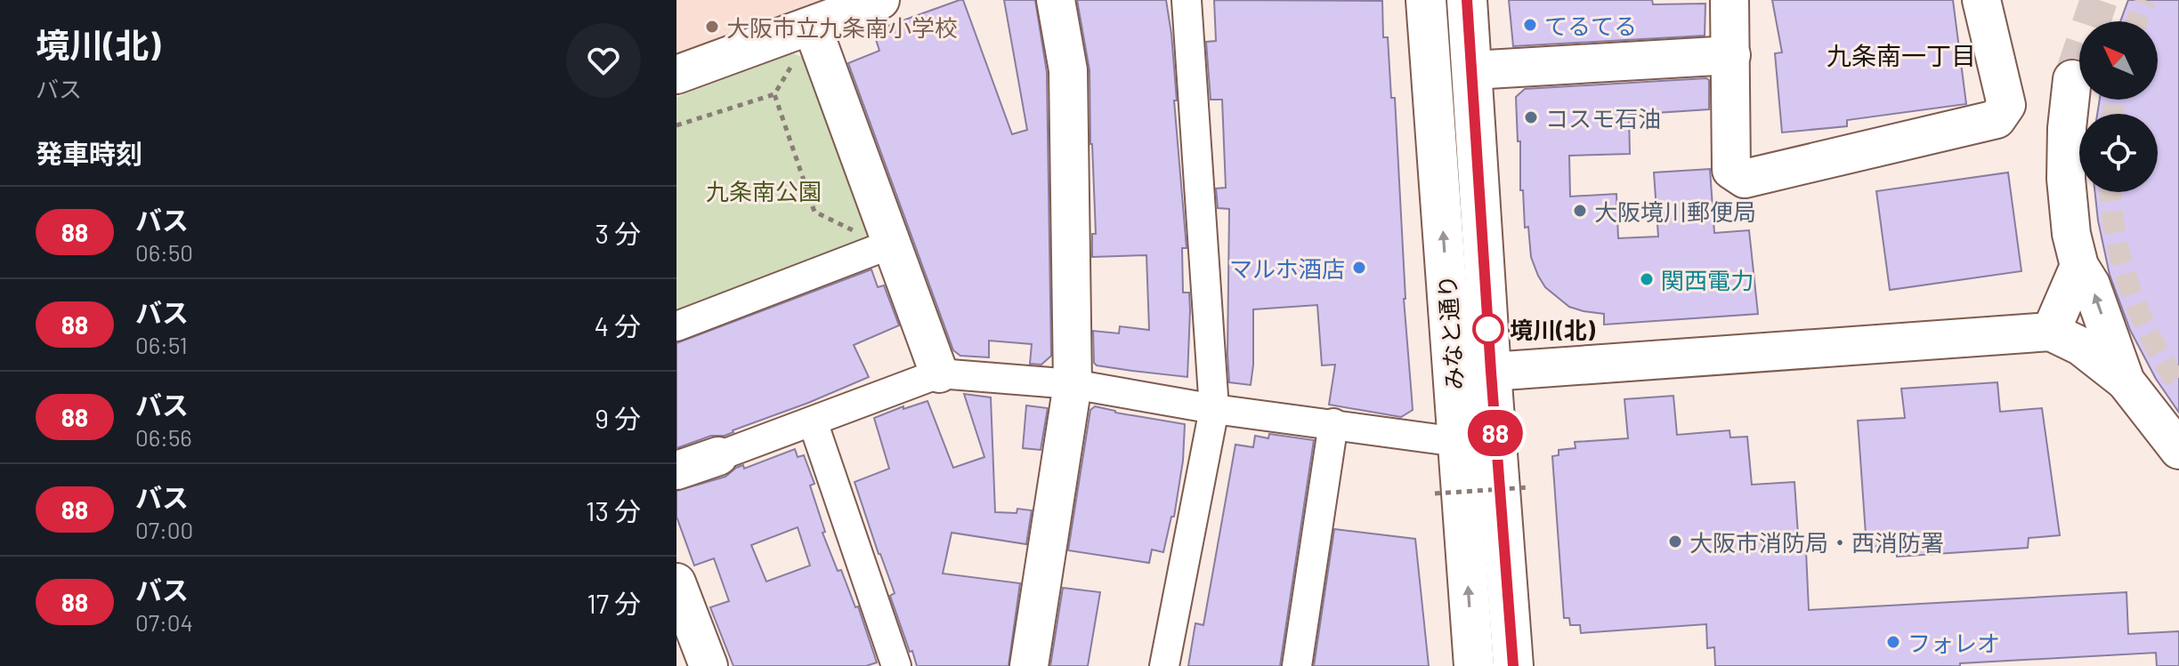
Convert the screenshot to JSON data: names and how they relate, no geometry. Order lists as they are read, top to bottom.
{
  "streets": {
    "highway": ["みなと通り"]
  },
  "districts": ["九条南一丁目"],
  "parks": ["九条南公園"],
  "places": [
    "てるてる",
    "大阪市立九条南小学校",
    "コスモ石油",
    "大阪境川郵便局",
    "マルホ酒店",
    "関西電力",
    "境川(北)",
    "大阪市消防局・西消防署",
    "フォレオ"
  ],
  "lines": ["bus line 88"],
  "north": "top left",
  "page": {
    "heading": [
      ["境川(北)", "バス"],
      "発車時刻"
    ],
    "on_map": "88",
    "list": [
      {
        "mark": "88",
        "name": "バス",
        "note": "06:50",
        "value": "3 分"
      },
      {
        "mark": "88",
        "name": "バス",
        "note": "06:51",
        "value": "4 分"
      },
      {
        "mark": "88",
        "name": "バス",
        "note": "06:56",
        "value": "9 分"
      },
      {
        "mark": "88",
        "name": "バス",
        "note": "07:00",
        "value": "13 分"
      },
      {
        "mark": "88",
        "name": "バス",
        "note": "07:04",
        "value": "17 分"
      }
    ]
  }
}
